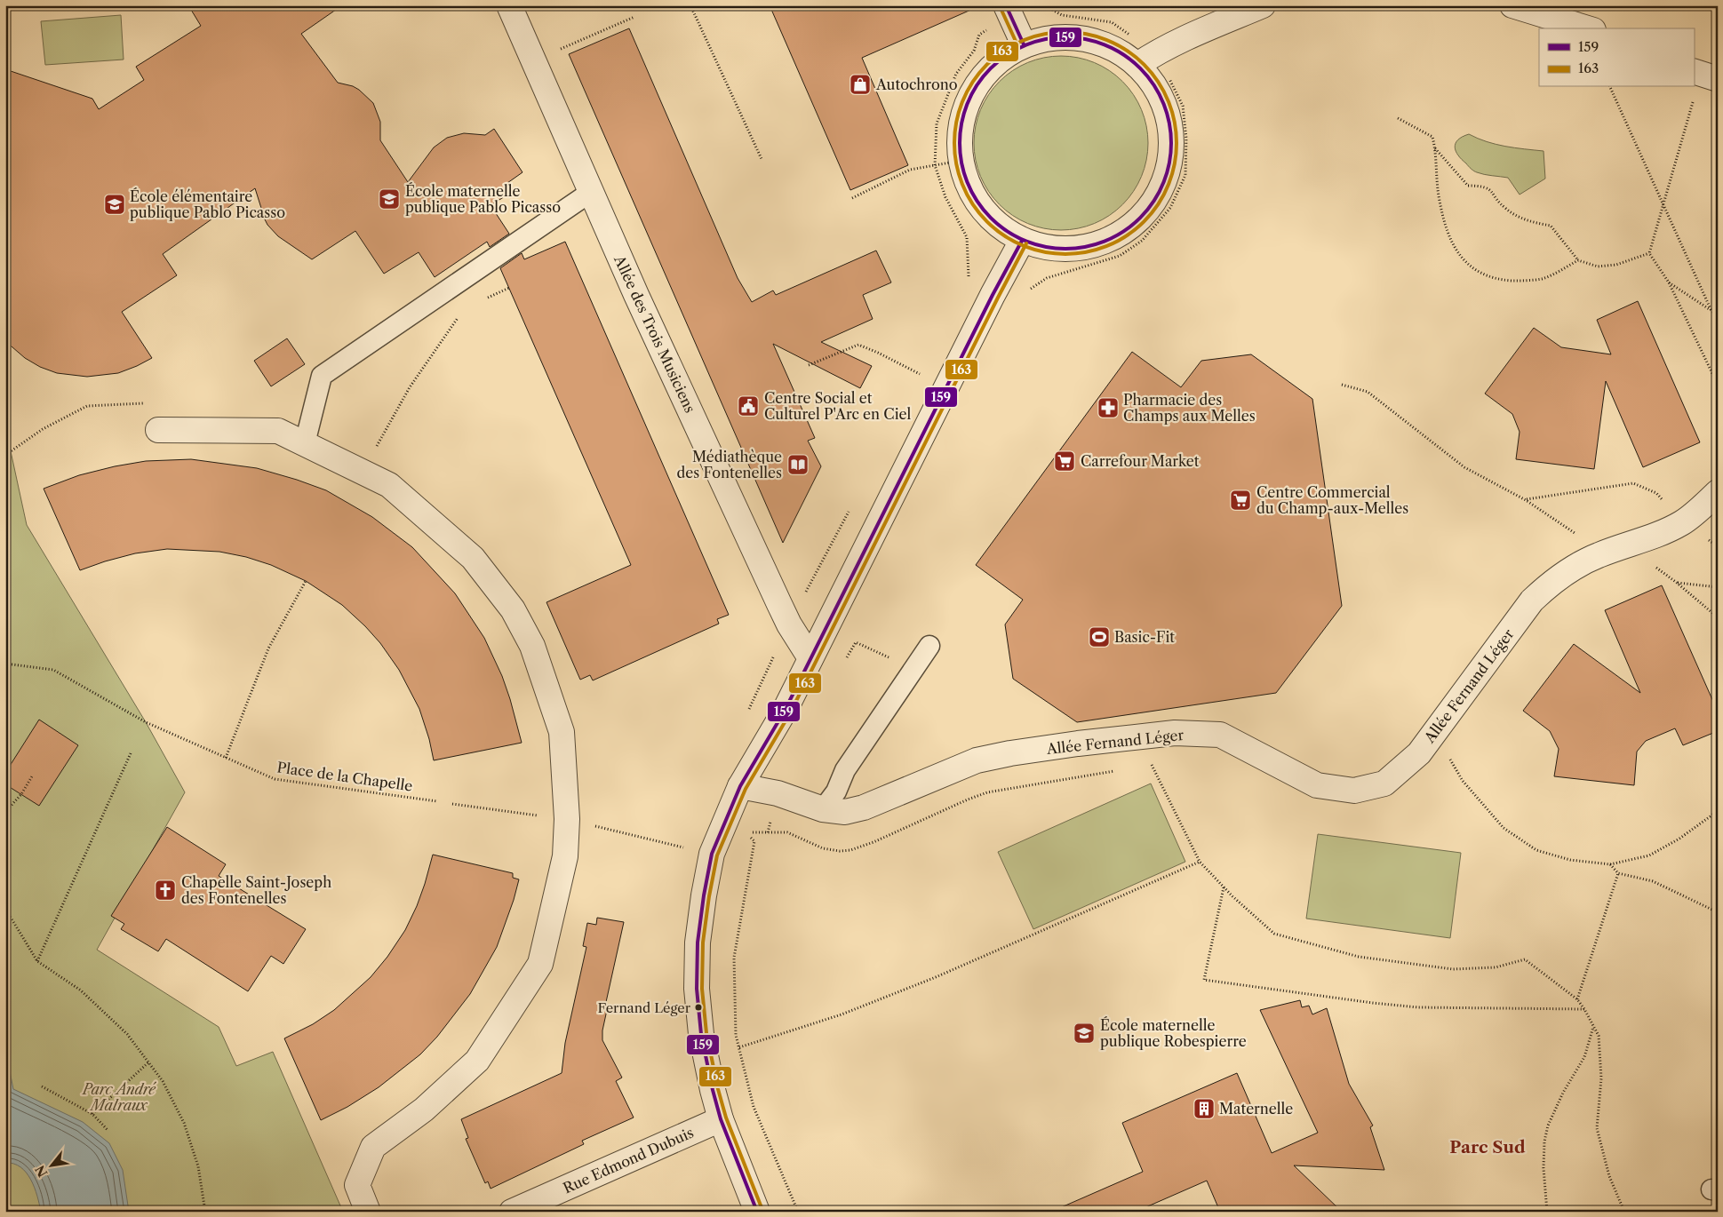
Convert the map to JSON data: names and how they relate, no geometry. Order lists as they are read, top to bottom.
{
  "streets": {
    "street": ["Allée des Trois Musiciens", "Allée Fernand Léger", "Rue Edmond Dubuis"],
    "path": ["Place de la Chapelle"]
  },
  "districts": ["Parc Sud"],
  "parks": ["Parc André Malraux"],
  "places": {
    "shop": ["Autochrono"],
    "school or university": ["École maternelle publique Pablo Picasso", "École élémentaire publique Pablo Picasso", "École maternelle publique Robespierre"],
    "public building": ["Centre Social et Culturel P'Arc en Ciel"],
    "pharmacy": ["Pharmacie des Champs aux Melles"],
    "supermarket": ["Carrefour Market", "Centre Commercial du Champ-aux-Melles"],
    "library": ["Médiathèque des Fontenelles"],
    "sports": ["Basic-Fit"],
    "church": ["Chapelle Saint-Joseph des Fontenelles"],
    "other": ["Fernand Léger"],
    "building": ["Maternelle"]
  },
  "lines": ["transit line 159", "transit line 163"],
  "legend": ["159", "163"],
  "north": "bottom left"
}
